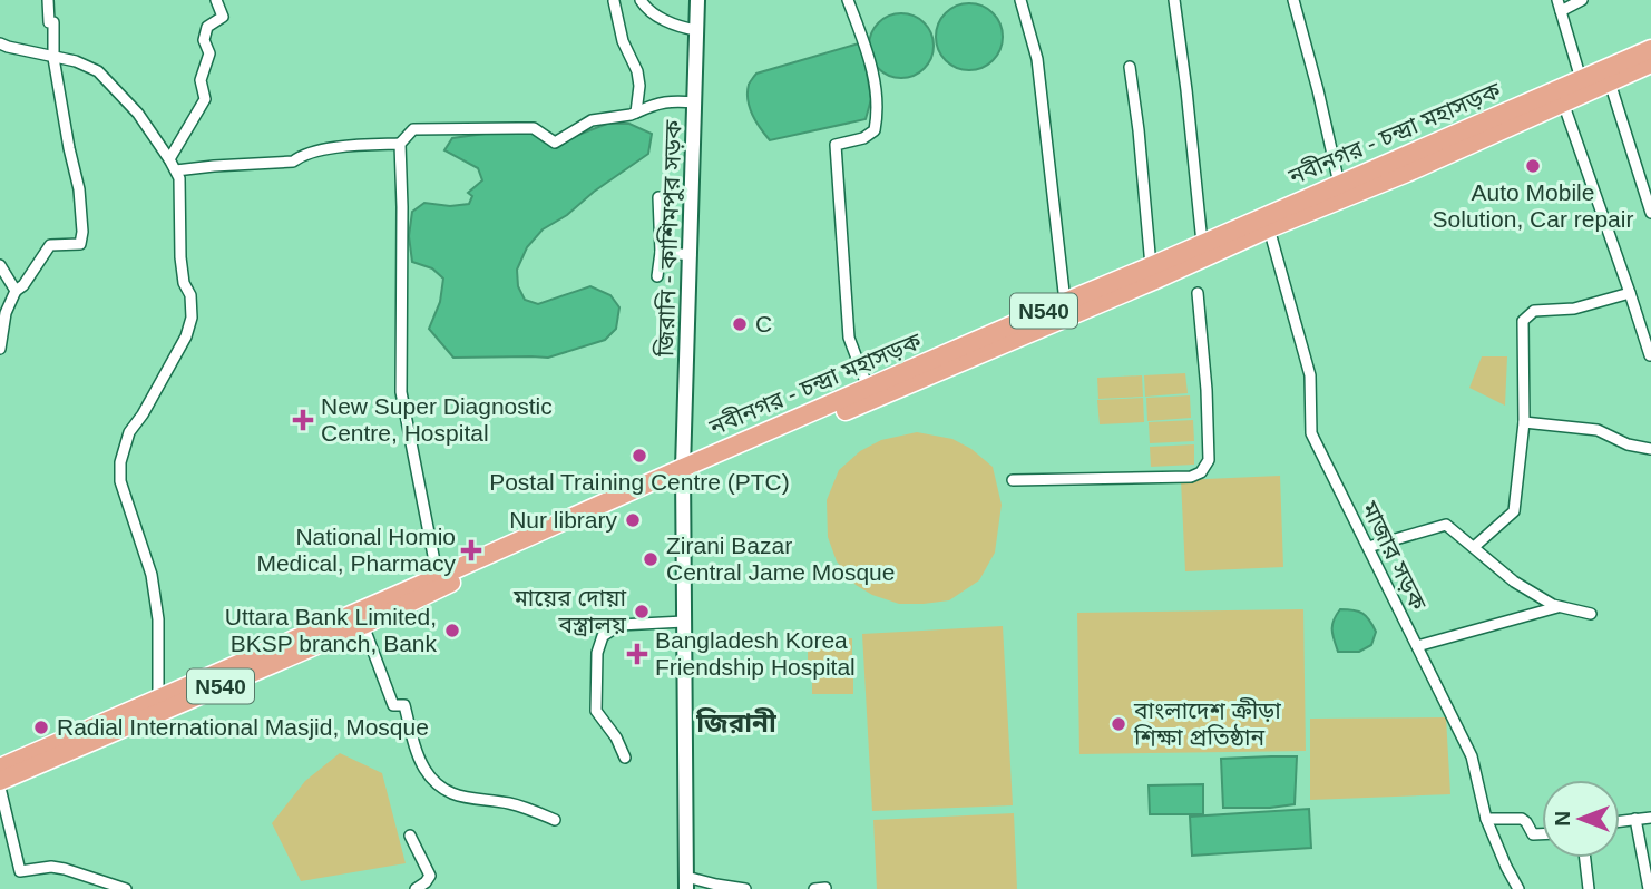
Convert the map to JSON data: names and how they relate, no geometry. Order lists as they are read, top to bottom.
{
  "streets": {
    "highway": ["নবীনগর - চন্দ্রা মহাসড়ক", "N540"],
    "street": ["জিরানি - কাশিমপুর সড়ক", "মাজার সড়ক"]
  },
  "crossings": [
    ["নবীনগর - চন্দ্রা মহাসড়ক", "জিরানি - কাশিমপুর সড়ক"],
    ["নবীনগর - চন্দ্রা মহাসড়ক", "মাজার সড়ক"]
  ],
  "districts": ["জিরানী"],
  "places": {
    "other": [
      "Auto Mobile Solution, Car repair",
      "C",
      "Postal Training Centre (PTC)",
      "Nur library",
      "Zirani Bazar Central Jame Mosque",
      "মায়ের দোয়া বস্ত্রালয়",
      "Uttara Bank Limited, BKSP branch, Bank",
      "বাংলাদেশ ক্রীড়া শিক্ষা প্রতিষ্ঠান",
      "Radial International Masjid, Mosque"
    ],
    "health": ["New Super Diagnostic Centre, Hospital", "National Homio Medical, Pharmacy", "Bangladesh Korea Friendship Hospital"]
  },
  "north": "left"
}
